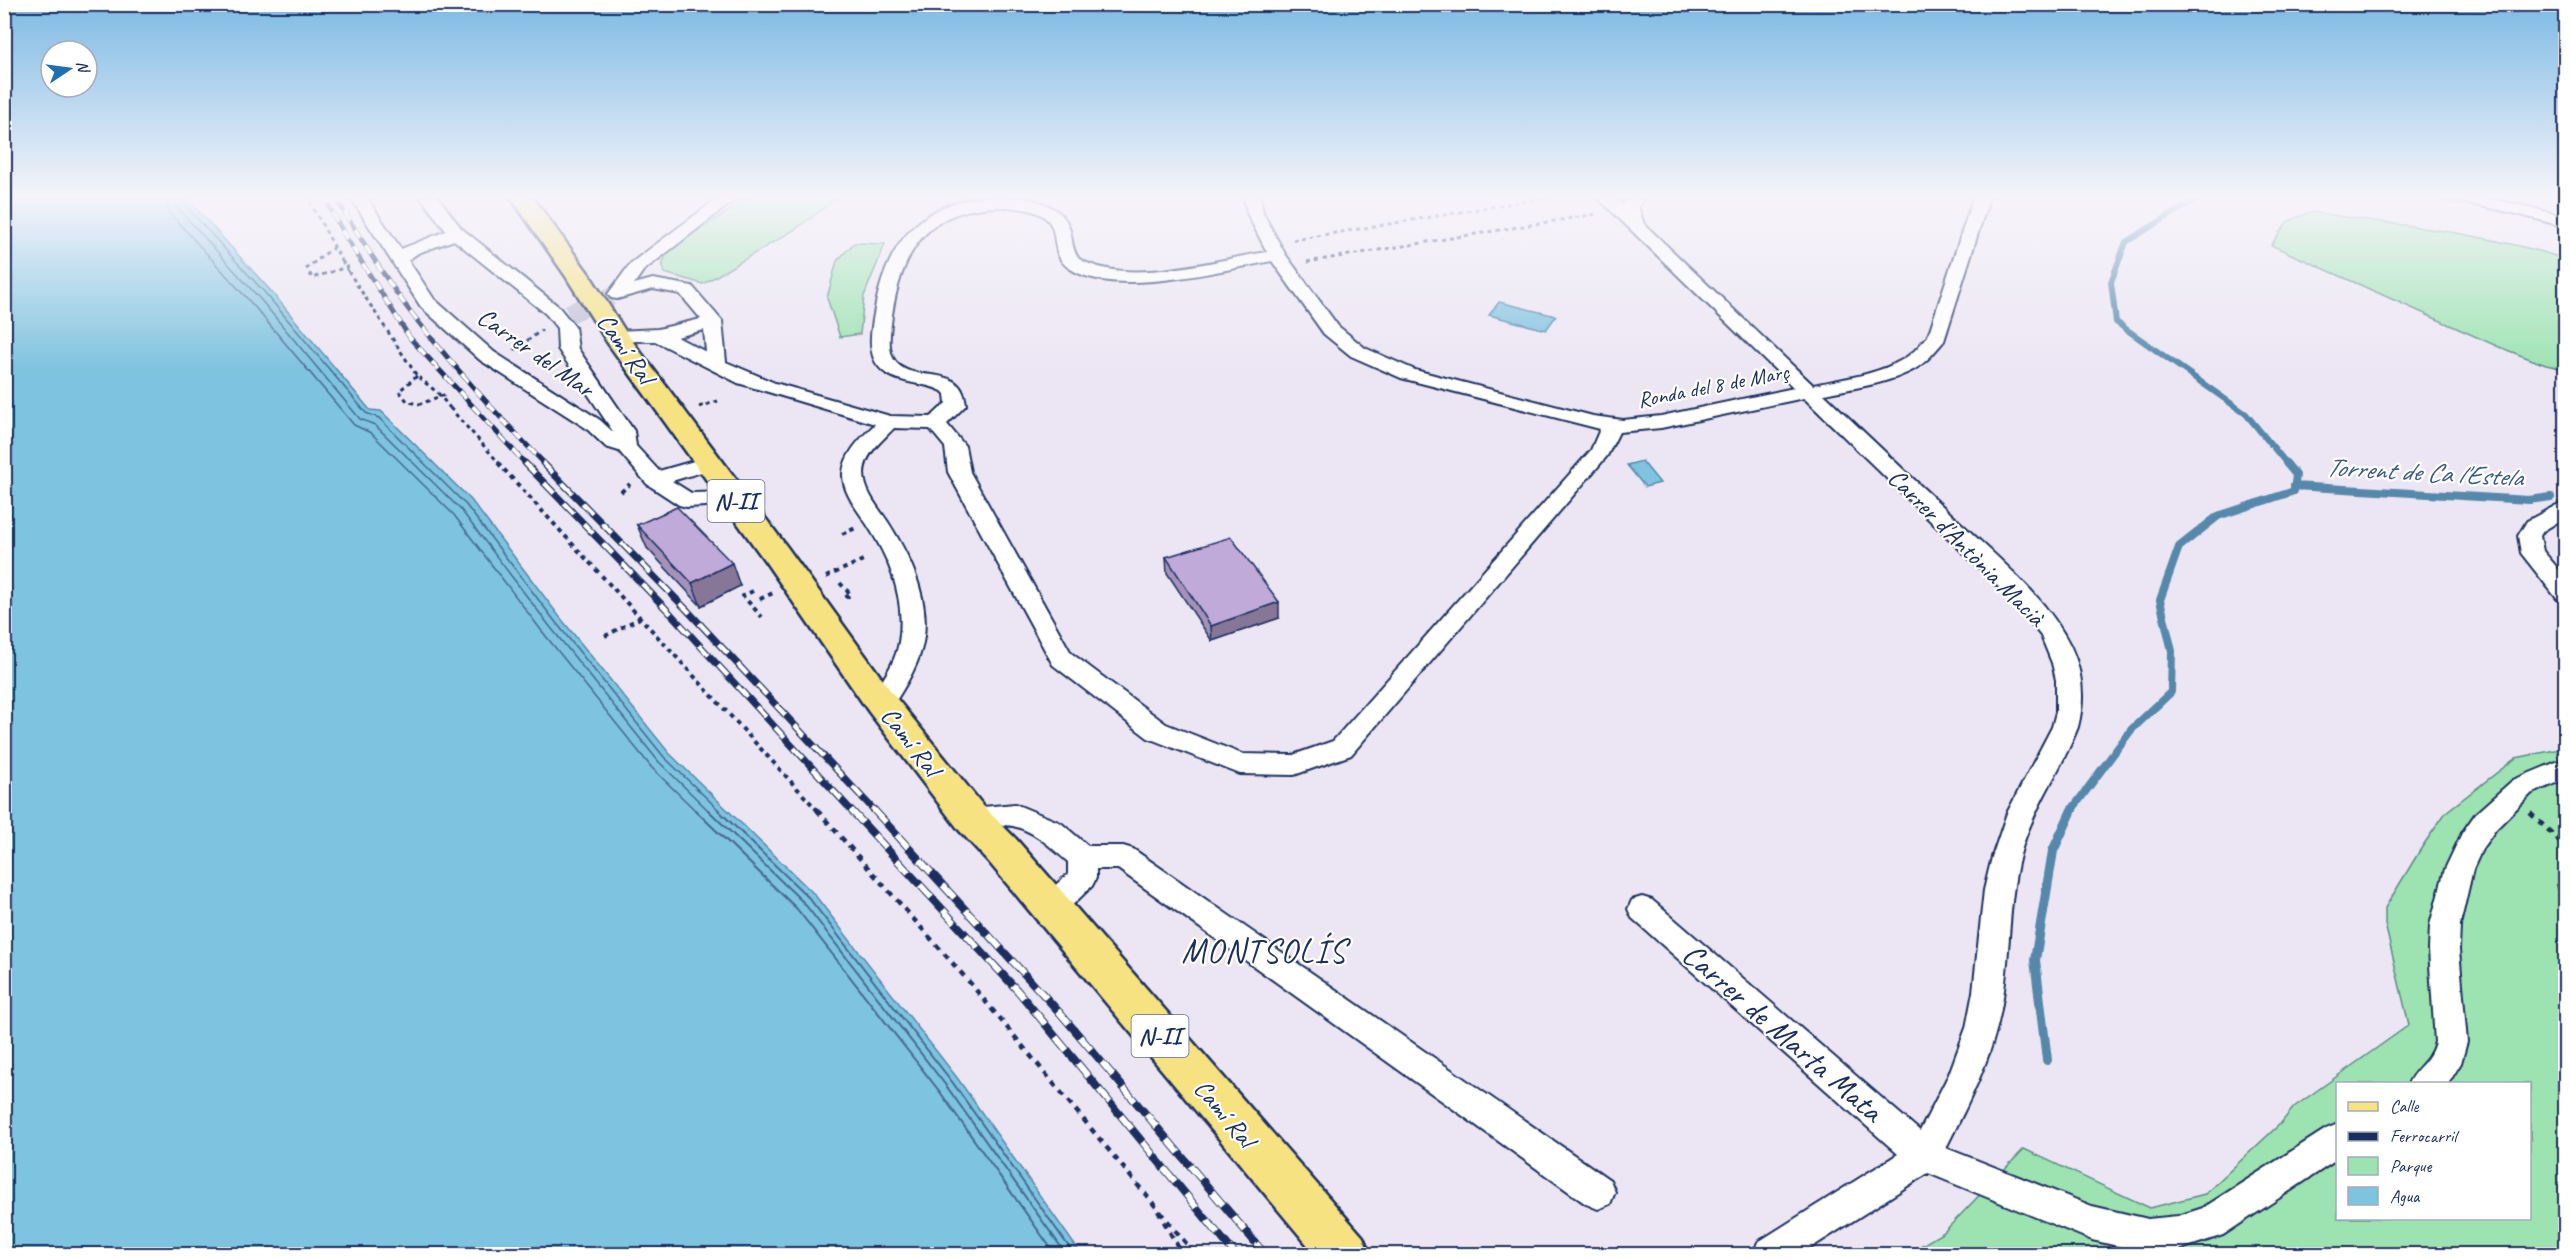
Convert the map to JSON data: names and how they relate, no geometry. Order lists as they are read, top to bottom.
{
  "streets": {
    "main road": ["Camí Ral", "N-II"],
    "street": [
      "Carrer del Mar",
      "Ronda del 8 de Març",
      "Carrer d'Antònia Macià",
      "Carrer de Marta Mata"
    ]
  },
  "crossings": [
    ["Camí Ral", "Carrer del Mar"],
    ["Ronda del 8 de Març", "Carrer d'Antònia Macià"],
    ["Carrer d'Antònia Macià", "Carrer de Marta Mata"]
  ],
  "districts": ["MONTSOLÍS"],
  "water": ["Torrent de Ca l'Estela"],
  "legend": [
    "Calle",
    "Ferrocarril",
    "Parque",
    "Agua"
  ],
  "north": "right"
}
